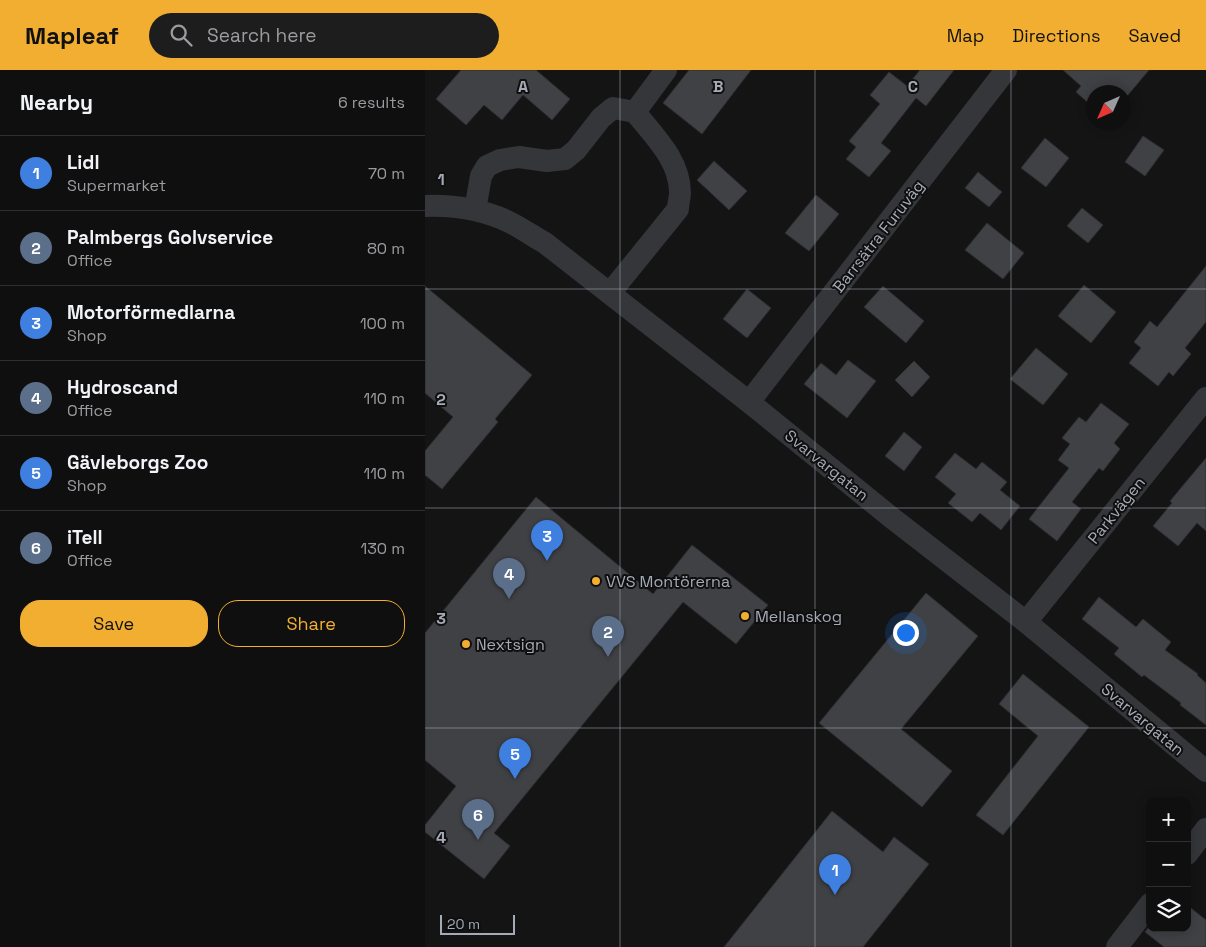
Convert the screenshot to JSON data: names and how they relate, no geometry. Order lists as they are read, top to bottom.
{
  "streets": {
    "street": ["Barrsätra Furuväg", "Svarvargatan", "Parkvägen"]
  },
  "crossings": [
    ["Barrsätra Furuväg", "Svarvargatan"],
    ["Svarvargatan", "Parkvägen"]
  ],
  "places": ["VVS Montörerna", "Mellanskog", "Nextsign"],
  "scale_bar": "20 m",
  "north": "bottom left",
  "page": {
    "header": "Mapleaf",
    "search": "Search here",
    "nav": ["Map", "Directions", "Saved"],
    "heading": ["Nearby", "6 results"],
    "list": [
      {
        "mark": "1",
        "name": "Lidl",
        "note": "Supermarket",
        "value": "70 m"
      },
      {
        "mark": "2",
        "name": "Palmbergs Golvservice",
        "note": "Office",
        "value": "80 m"
      },
      {
        "mark": "3",
        "name": "Motorförmedlarna",
        "note": "Shop",
        "value": "100 m"
      },
      {
        "mark": "4",
        "name": "Hydroscand",
        "note": "Office",
        "value": "110 m"
      },
      {
        "mark": "5",
        "name": "Gävleborgs Zoo",
        "note": "Shop",
        "value": "110 m"
      },
      {
        "mark": "6",
        "name": "iTell",
        "note": "Office",
        "value": "130 m"
      }
    ],
    "pins": [
      "3",
      "4",
      "2",
      "5",
      "6",
      "1"
    ],
    "buttons": ["Save", "Share"],
    "map_buttons": ["+", "−"],
    "scale": "20 m"
  },
  "grid": {
    "columns": ["A", "B", "C"],
    "rows": [
      "1",
      "2",
      "3",
      "4"
    ]
  }
}
